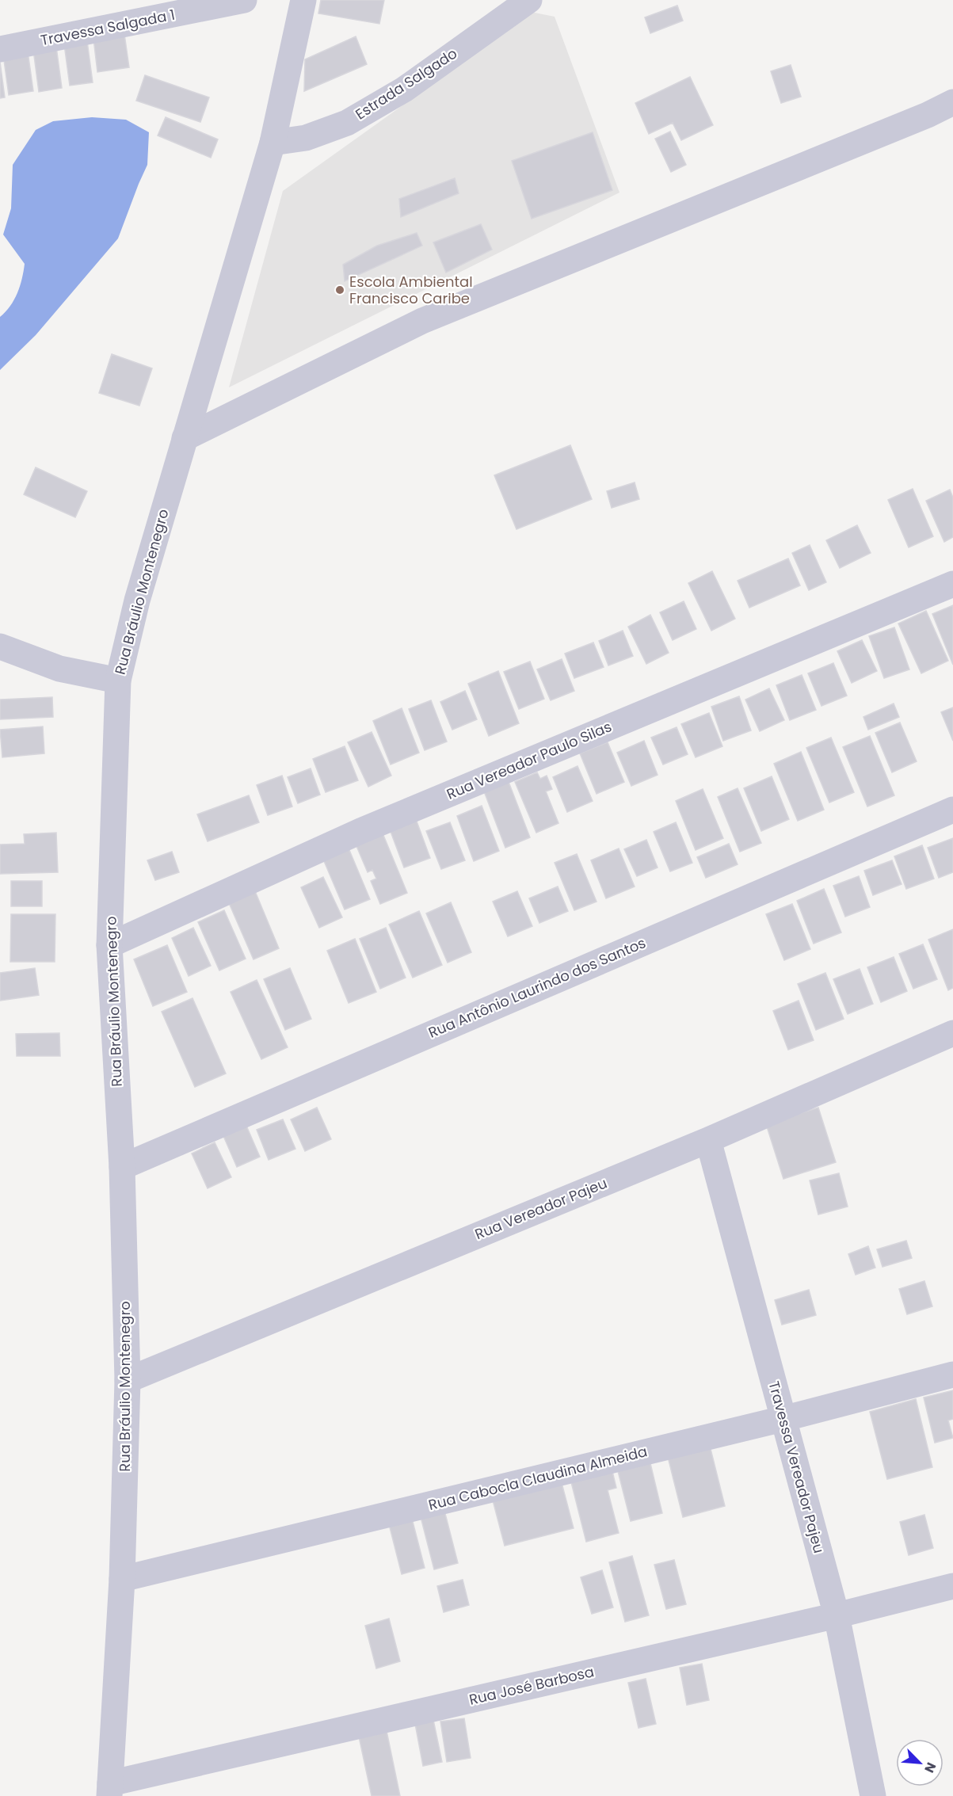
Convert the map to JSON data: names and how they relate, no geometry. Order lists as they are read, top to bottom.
{
  "streets": {
    "street": [
      "Travessa Salgada 1",
      "Estrada Salgado",
      "Rua Bráulio Montenegro",
      "Rua Vereador Paulo Silas",
      "Rua Antônio Laurindo dos Santos",
      "Rua Vereador Pajeu",
      "Travessa Vereador Pajeu",
      "Rua Cabocla Claudina Almeida",
      "Rua José Barbosa"
    ]
  },
  "crossings": [
    ["Estrada Salgado", "Rua Bráulio Montenegro"],
    ["Rua Bráulio Montenegro", "Rua Vereador Paulo Silas"],
    ["Rua Bráulio Montenegro", "Rua Antônio Laurindo dos Santos"],
    ["Rua Bráulio Montenegro", "Rua Vereador Pajeu"],
    ["Rua Bráulio Montenegro", "Rua Cabocla Claudina Almeida"],
    ["Rua Bráulio Montenegro", "Rua José Barbosa"],
    ["Rua Vereador Pajeu", "Travessa Vereador Pajeu"],
    ["Travessa Vereador Pajeu", "Rua Cabocla Claudina Almeida"],
    ["Travessa Vereador Pajeu", "Rua José Barbosa"]
  ],
  "places": ["Escola Ambiental Francisco Caribe"],
  "north": "bottom right"
}
